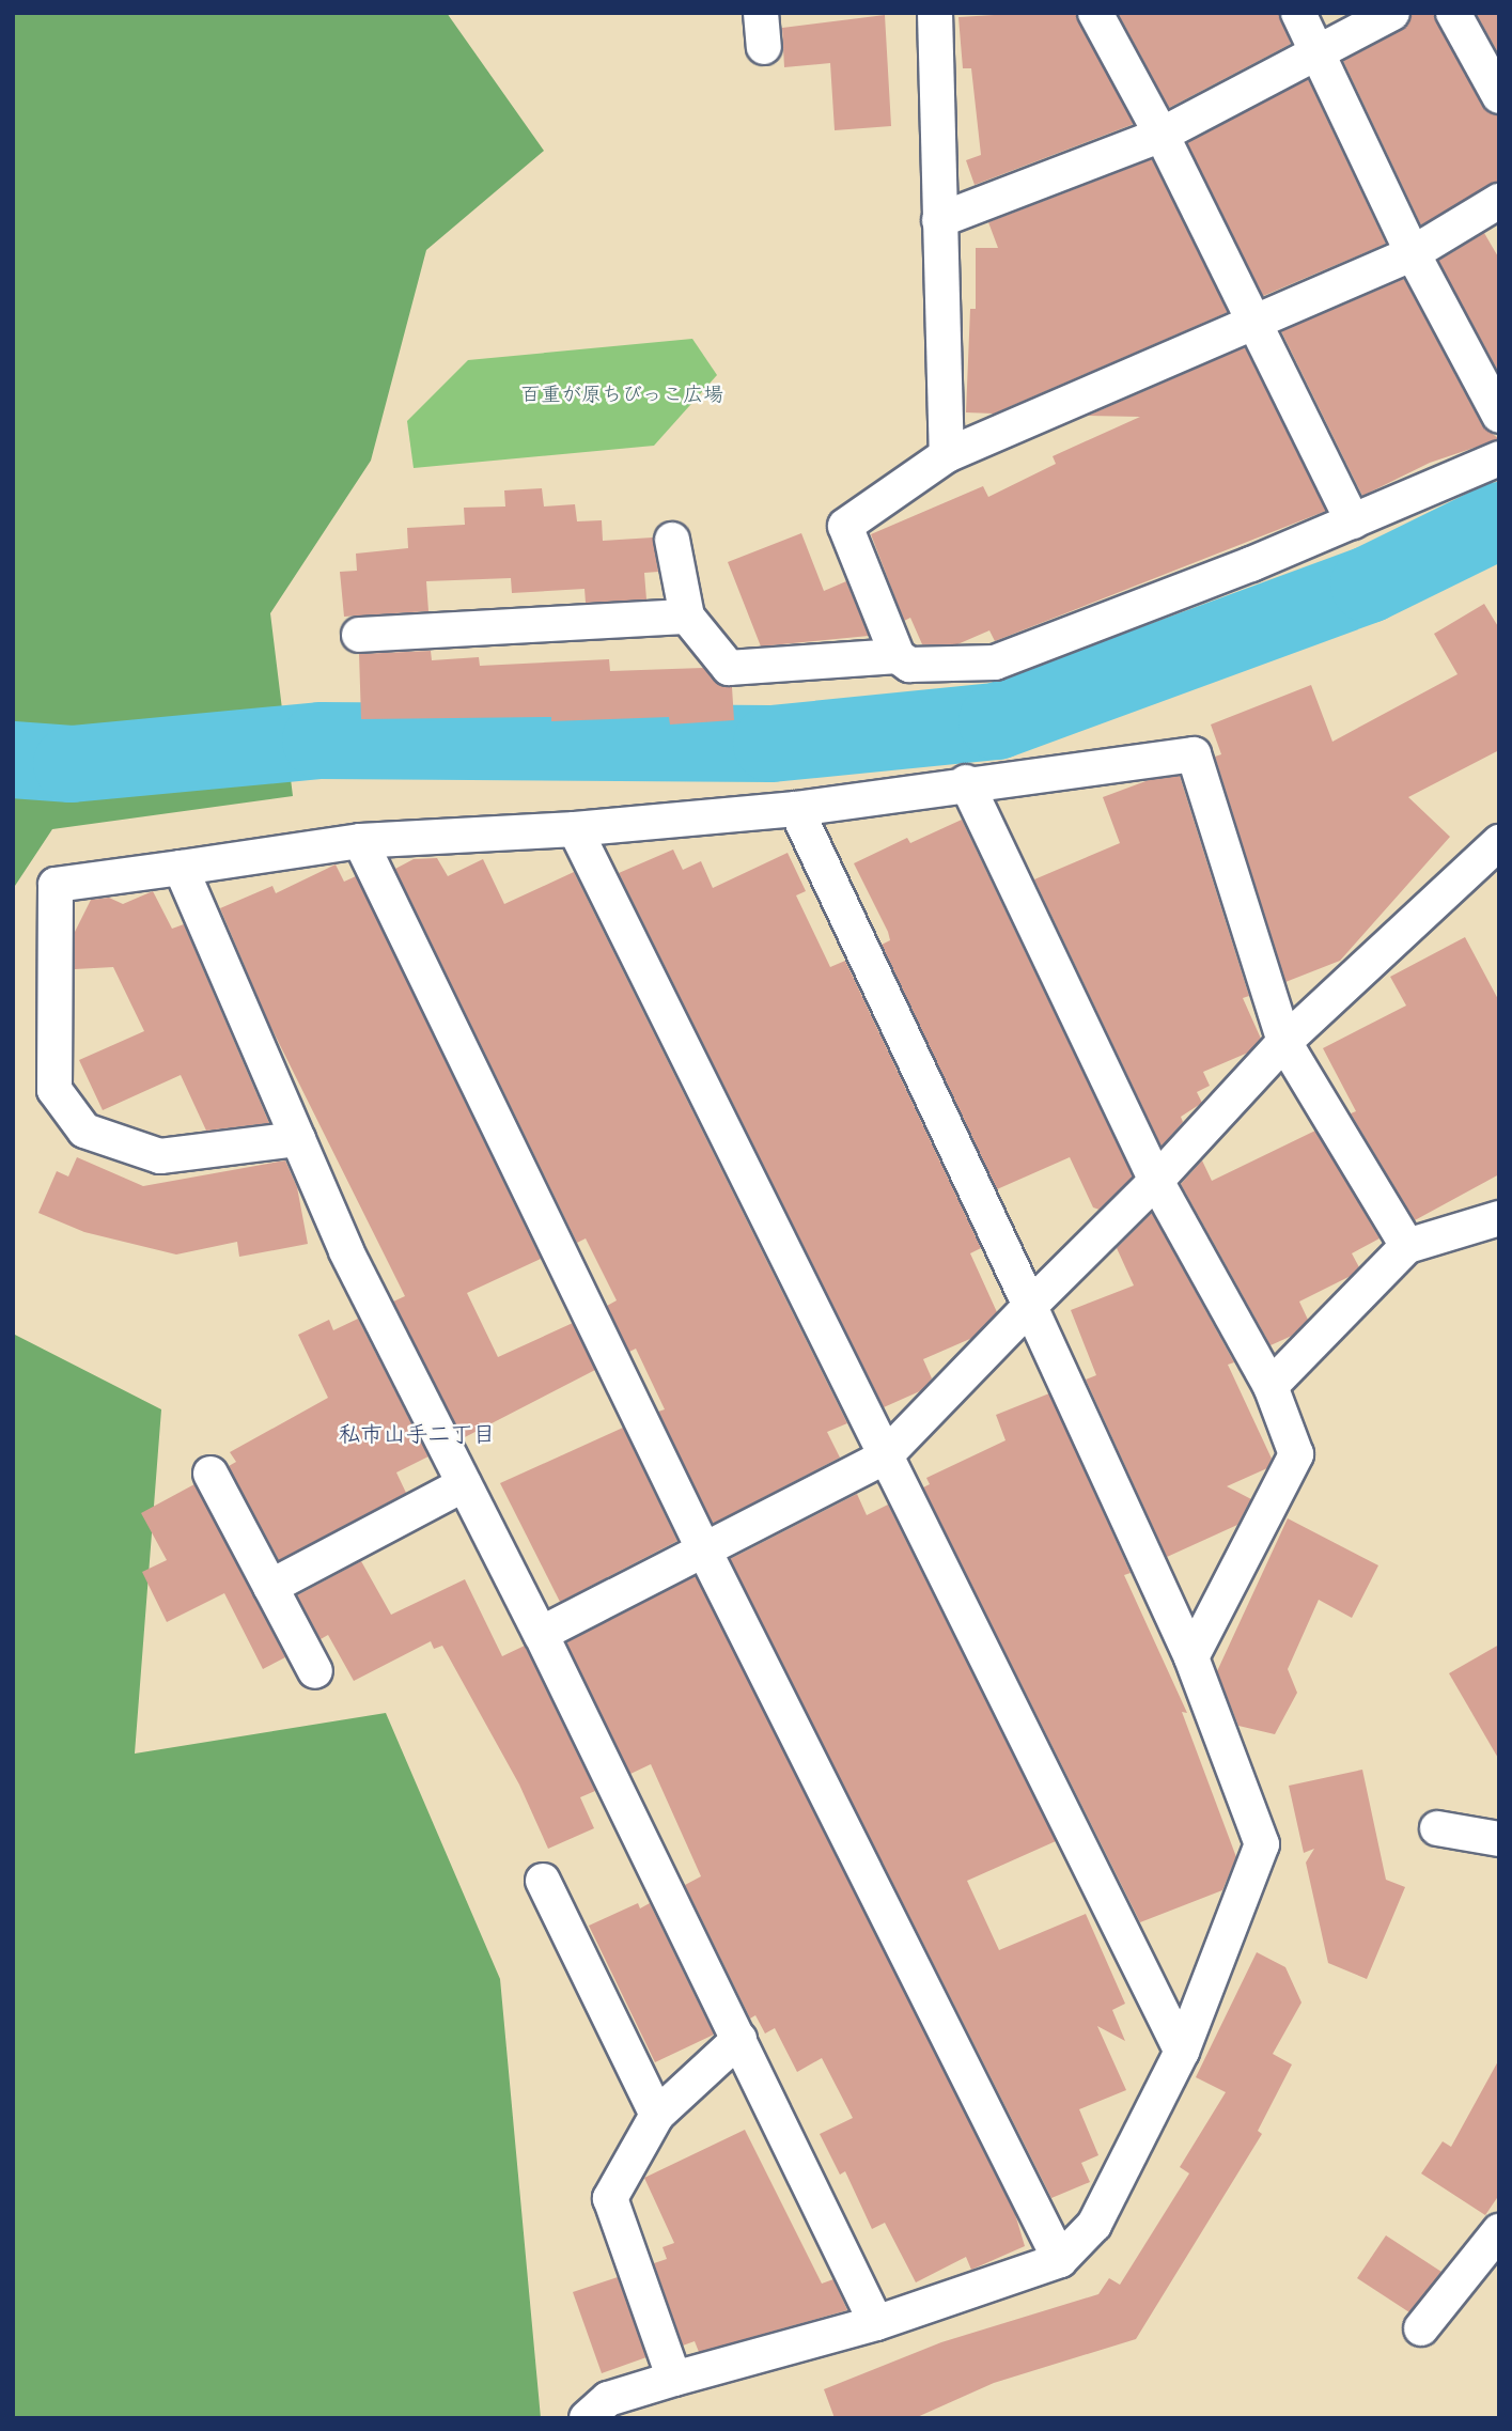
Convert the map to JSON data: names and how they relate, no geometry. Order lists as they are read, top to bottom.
{
  "districts": ["私市山手二丁目"],
  "parks": ["百重が原ちびっこ広場"]
}
